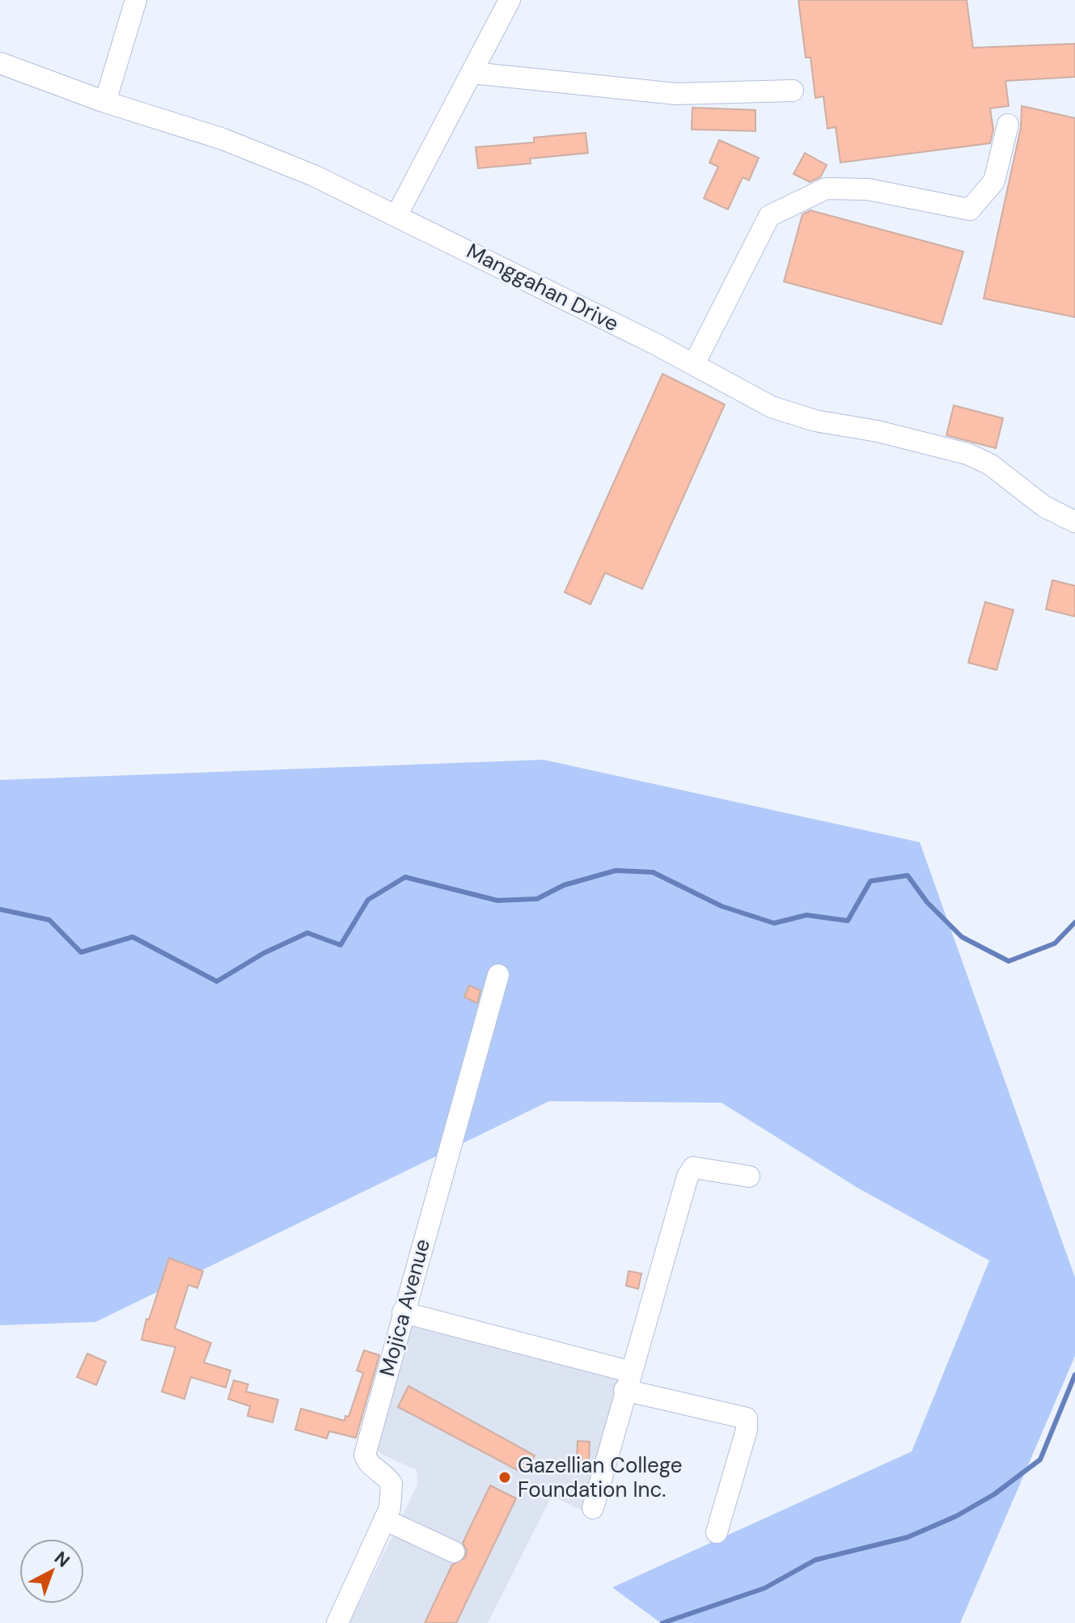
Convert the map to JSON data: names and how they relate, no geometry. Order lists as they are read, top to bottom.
{
  "streets": {
    "street": ["Manggahan Drive", "Mojica Avenue"]
  },
  "places": ["Gazellian College Foundation Inc."],
  "north": "top right"
}
